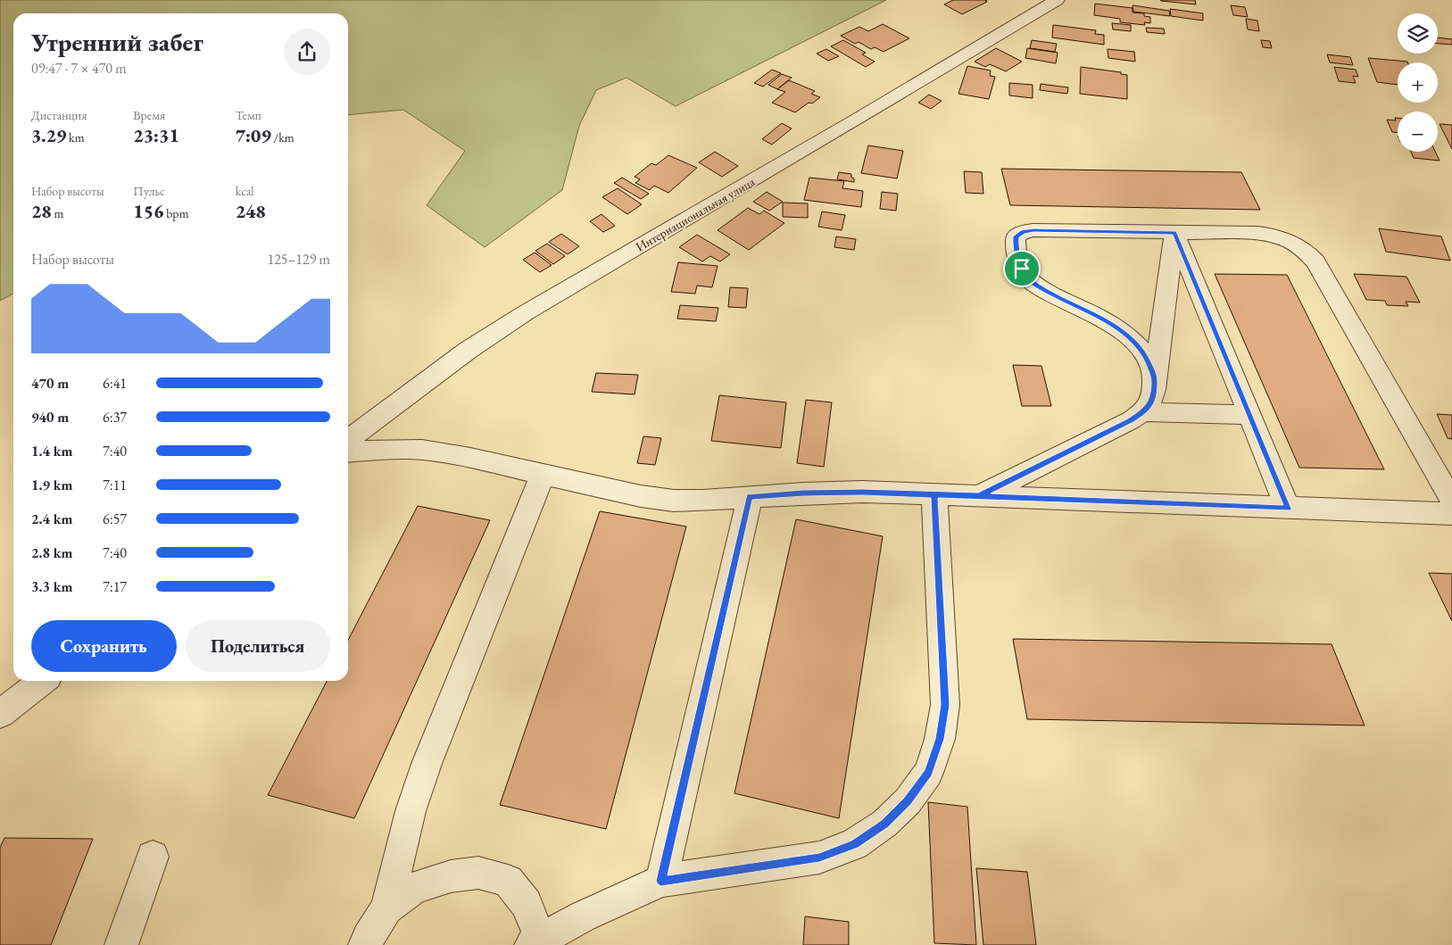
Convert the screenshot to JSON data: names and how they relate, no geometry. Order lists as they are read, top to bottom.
{
  "streets": {
    "street": ["Интернациональная улица"]
  },
  "page": {
    "map_buttons": ["+", "−"],
    "heading": ["Утренний забег", "09:47 · 7 × 470 m"],
    "stats": [
      ["Дистанция", "3.29 km"],
      ["Время", "23:31"],
      ["Темп", "7:09 /km"],
      ["Набор высоты", "28 m"],
      ["Пульс", "156 bpm"],
      ["kcal", "248"]
    ],
    "chart": ["Набор высоты", "125–129 m"],
    "list": [
      {
        "name": "470 m",
        "note": "6:41"
      },
      {
        "name": "940 m",
        "note": "6:37"
      },
      {
        "name": "1.4 km",
        "note": "7:40"
      },
      {
        "name": "1.9 km",
        "note": "7:11"
      },
      {
        "name": "2.4 km",
        "note": "6:57"
      },
      {
        "name": "2.8 km",
        "note": "7:40"
      },
      {
        "name": "3.3 km",
        "note": "7:17"
      }
    ],
    "buttons": ["Сохранить", "Поделиться"]
  }
}
